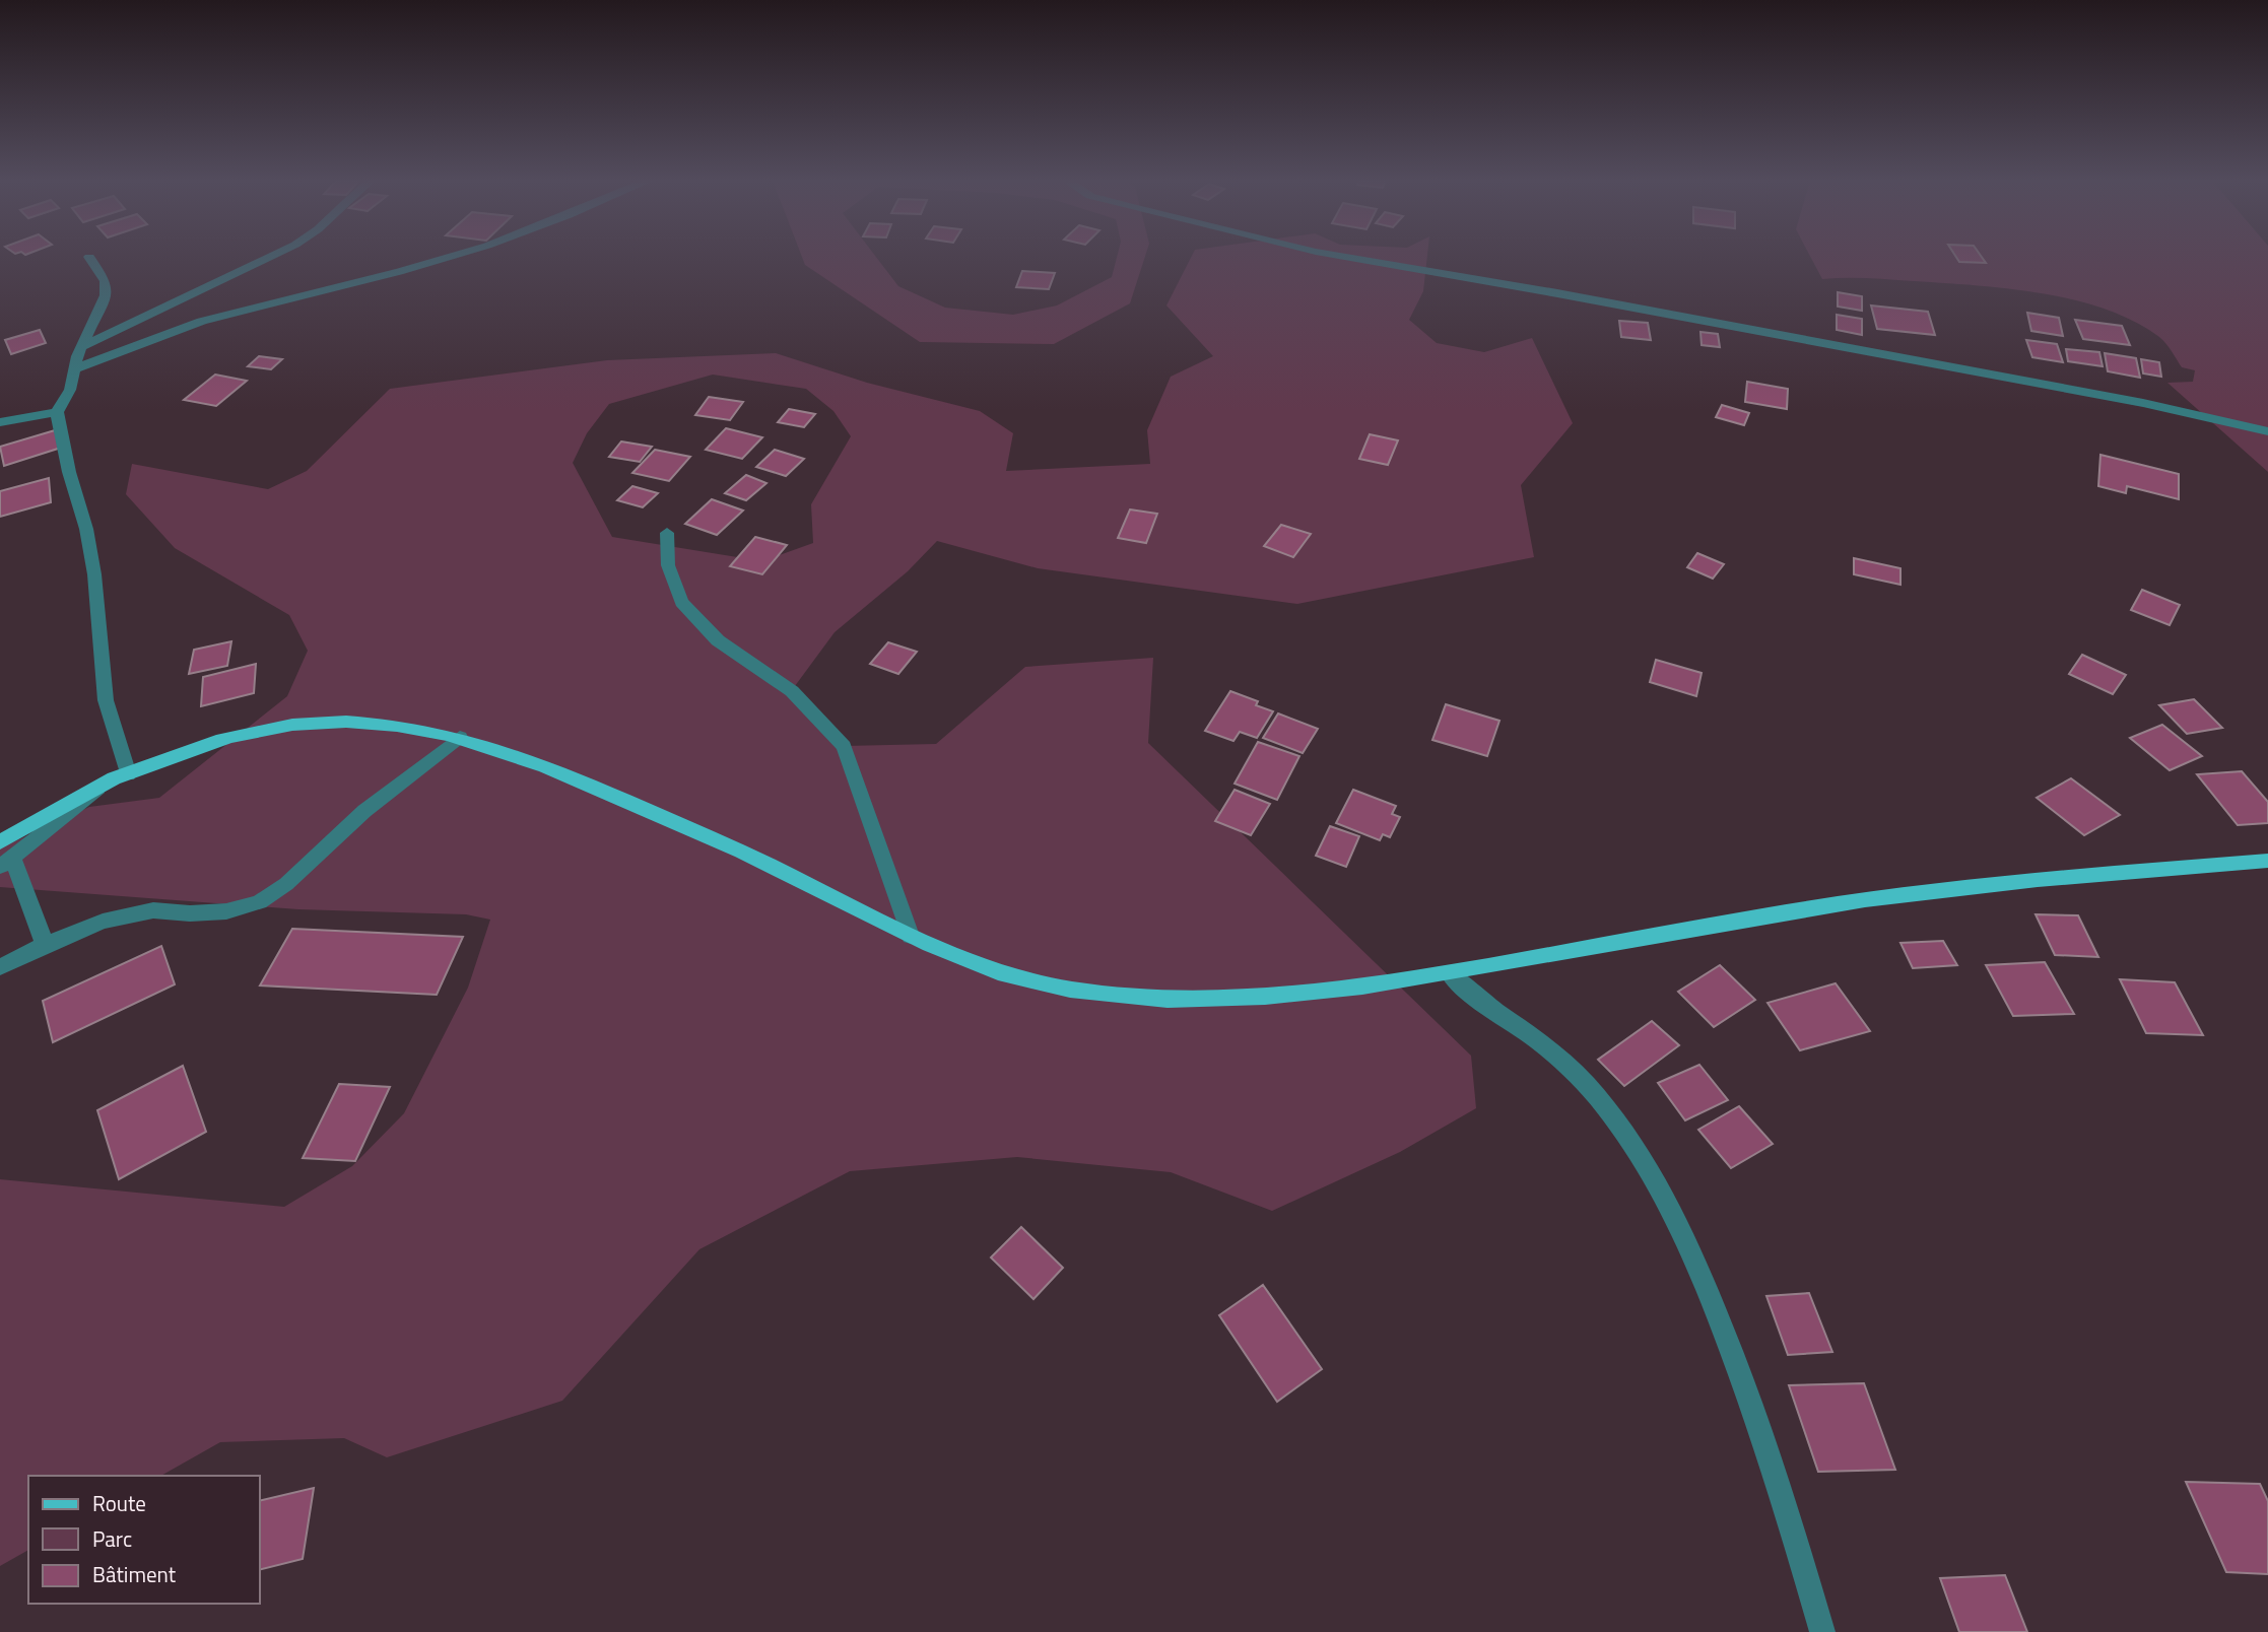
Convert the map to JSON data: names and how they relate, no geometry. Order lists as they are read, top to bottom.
{
  "legend": ["Route", "Parc", "Bâtiment"]
}
